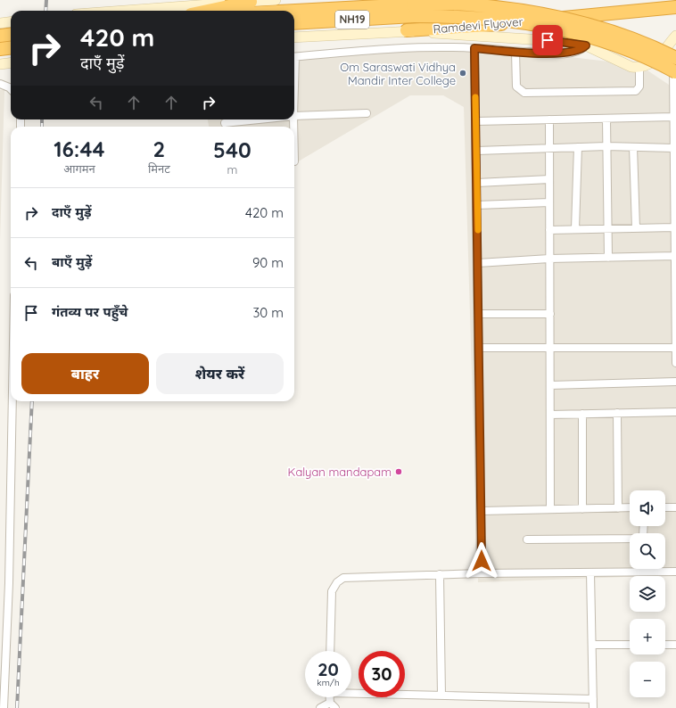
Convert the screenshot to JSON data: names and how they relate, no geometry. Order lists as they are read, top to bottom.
{
  "streets": {
    "highway": ["NH19", "Ramdevi Flyover"]
  },
  "places": ["Om Saraswati Vidhya Mandir Inter College", "Kalyan mandapam"],
  "page": {
    "turn": ["420 m", "दाएँ मुड़ें"],
    "eta": [
      "16:44",
      "आगमन",
      "2",
      "मिनट",
      "540",
      "m"
    ],
    "list": [
      {
        "name": "दाएँ मुड़ें",
        "value": "420 m"
      },
      {
        "name": "बाएँ मुड़ें",
        "value": "90 m"
      },
      {
        "name": "गंतव्य पर पहुँचे",
        "value": "30 m"
      }
    ],
    "buttons": ["बाहर", "शेयर करें"],
    "map_buttons": ["+", "−"],
    "speed": "20 km/h",
    "limit": "30"
  }
}
